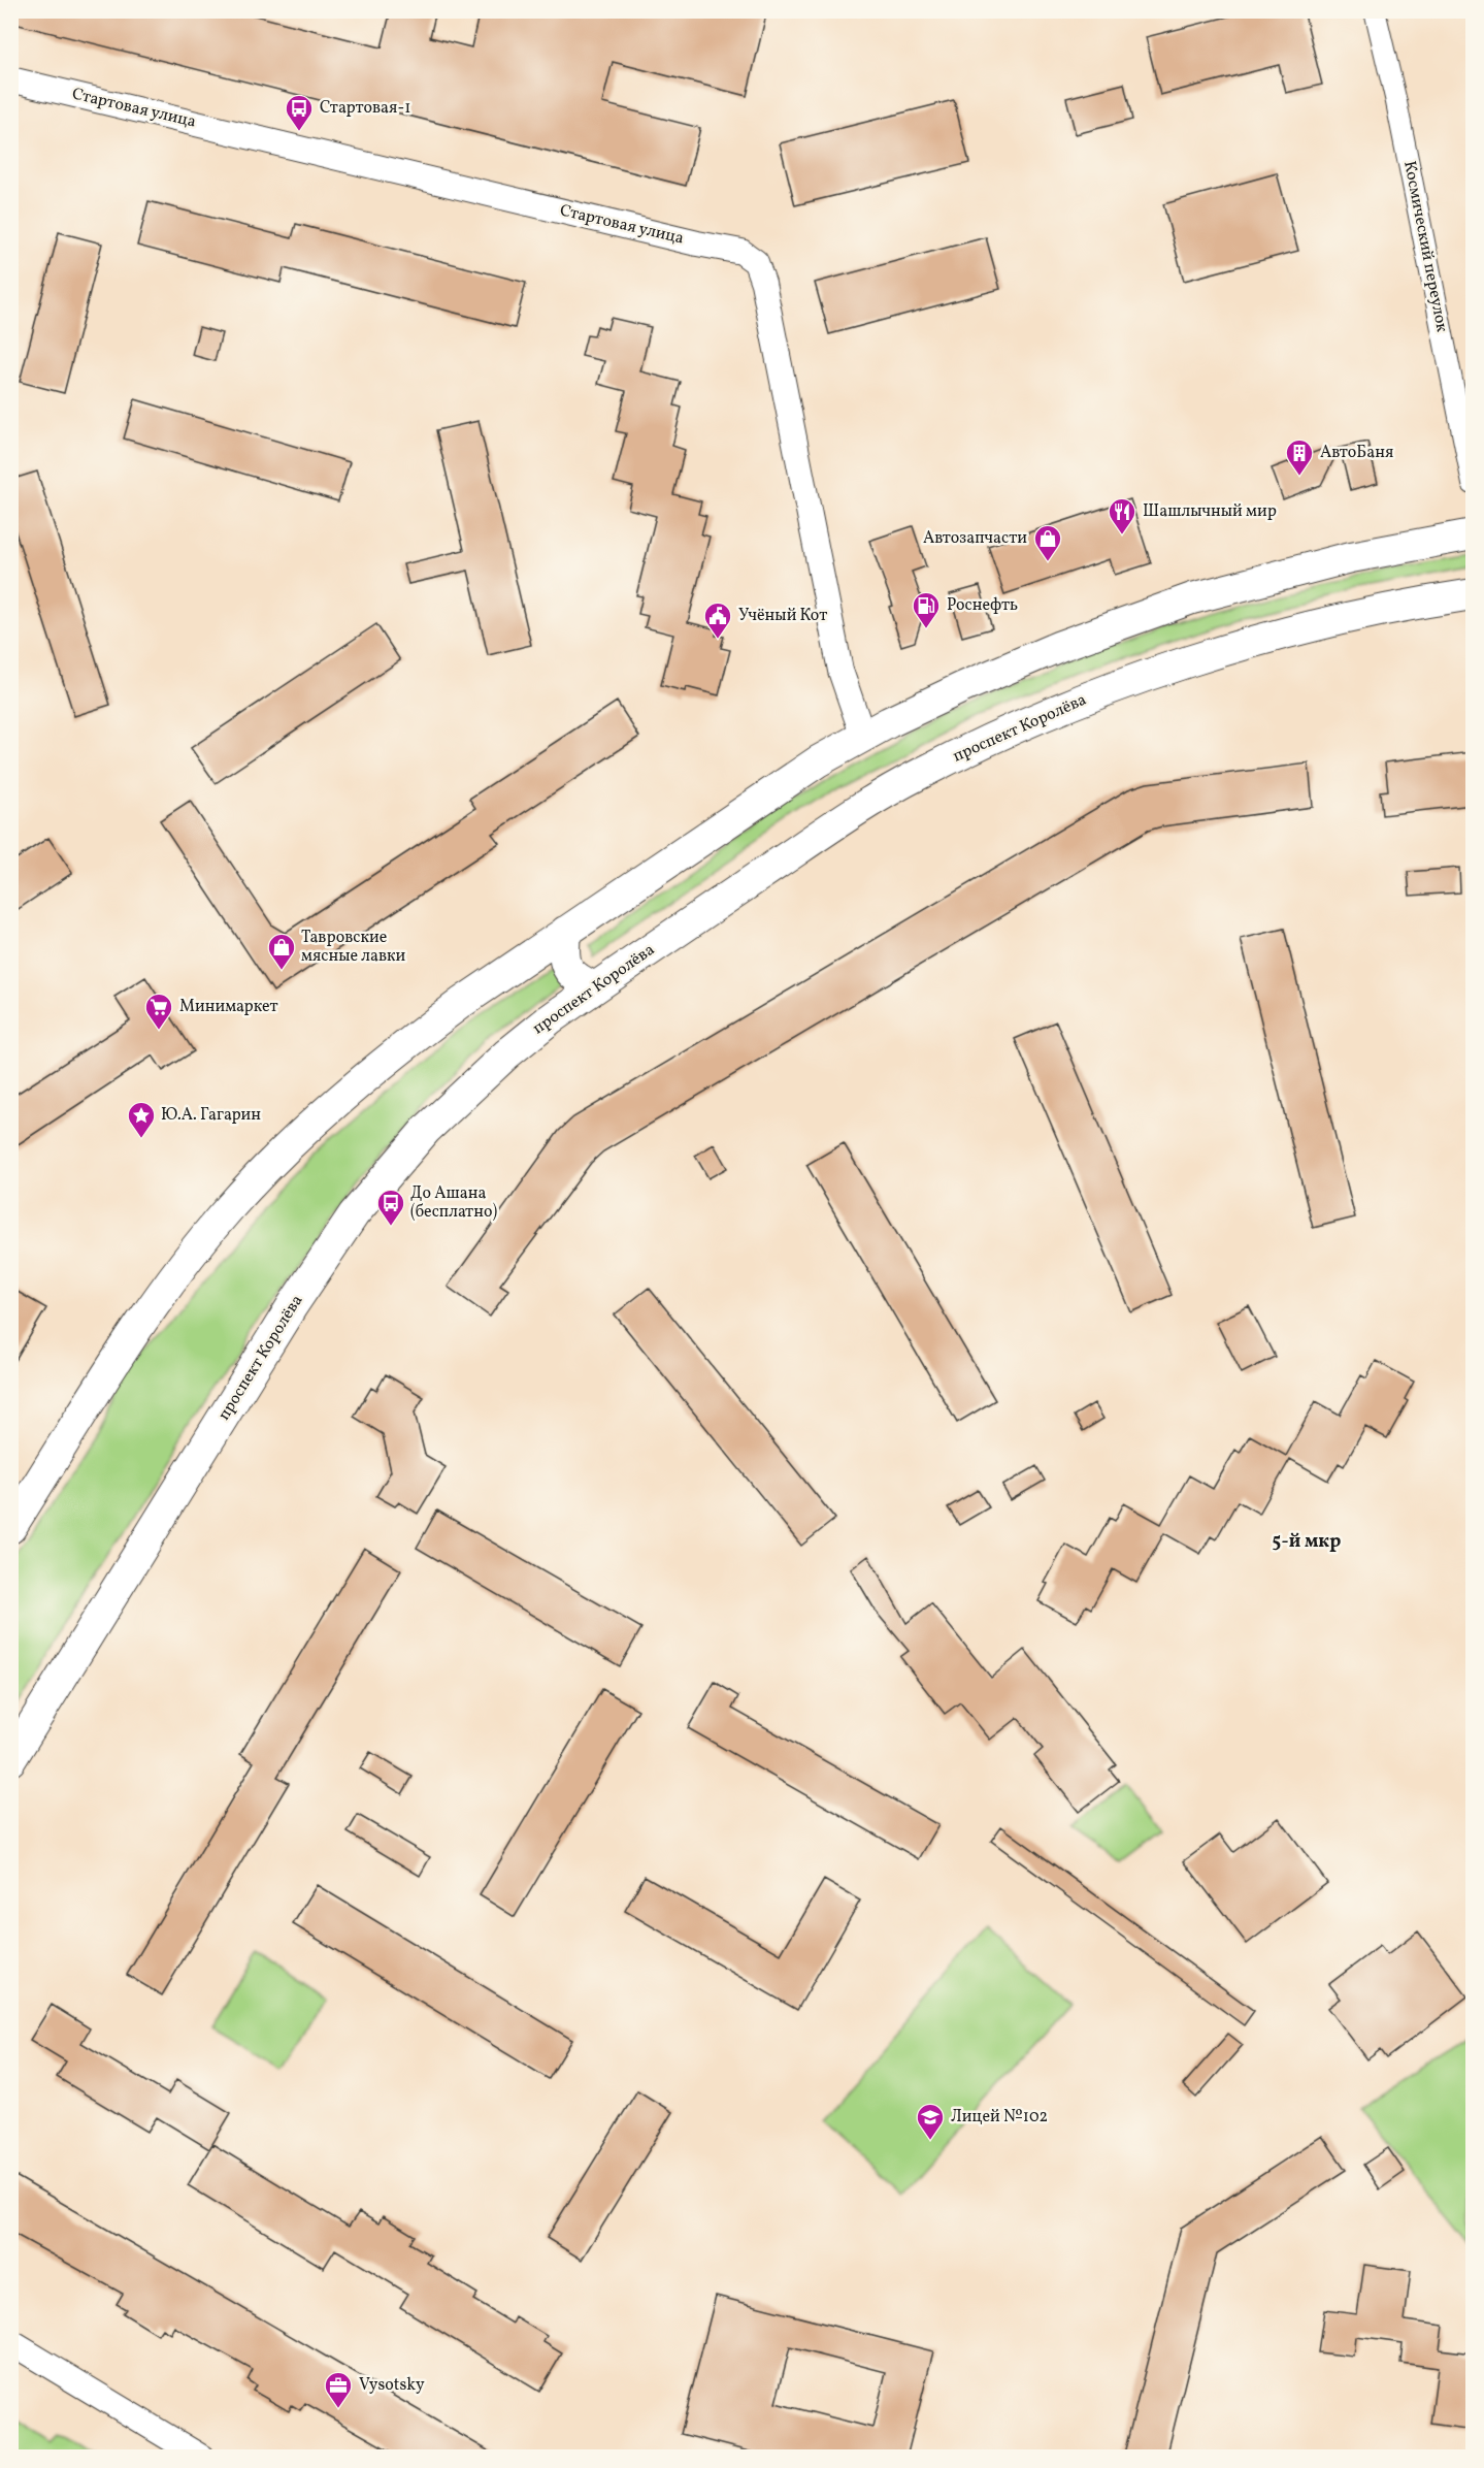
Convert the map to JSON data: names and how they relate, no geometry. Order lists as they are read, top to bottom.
{
  "streets": {
    "main road": ["проспект Королёва"],
    "street": ["Стартовая улица", "Космический переулок"]
  },
  "districts": ["5-й мкр"],
  "places": {
    "bus stop": ["Стартовая-1", "До Ашана (бесплатно)"],
    "building": ["АвтоБаня"],
    "restaurant": ["Шашлычный мир"],
    "shop": ["Автозапчасти", "Тавровские мясные лавки"],
    "fuel station": ["Роснефть"],
    "public building": ["Учёный Кот"],
    "supermarket": ["Минимаркет"],
    "place": ["Ю.А. Гагарин"],
    "school or university": ["Лицей №102"],
    "office": ["Vysotsky"]
  }
}
